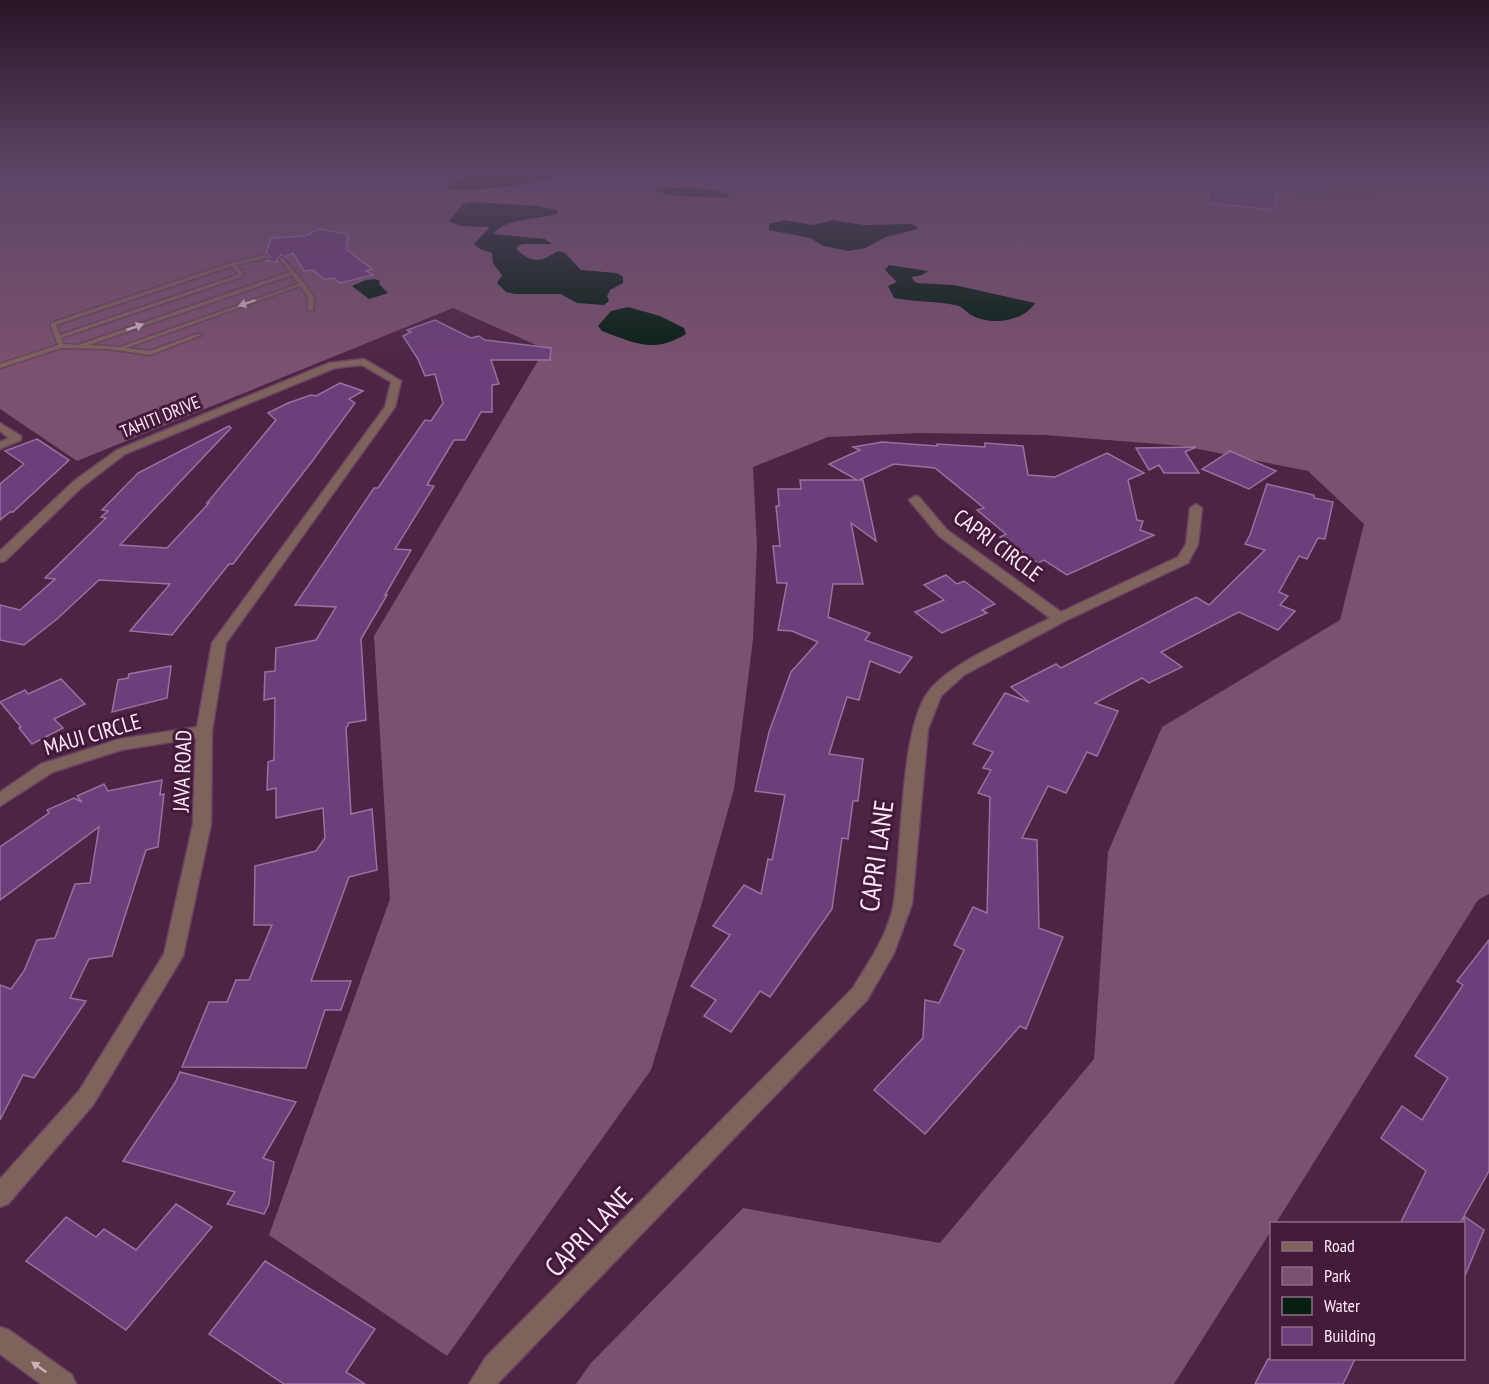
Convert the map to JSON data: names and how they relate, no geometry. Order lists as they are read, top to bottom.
{
  "streets": {
    "street": [
      "TAHITI DRIVE",
      "CAPRI CIRCLE",
      "MAUI CIRCLE",
      "JAVA ROAD",
      "CAPRI LANE"
    ]
  },
  "crossings": [
    ["TAHITI DRIVE", "JAVA ROAD"],
    ["CAPRI CIRCLE", "CAPRI LANE"],
    ["MAUI CIRCLE", "JAVA ROAD"]
  ],
  "legend": [
    "Road",
    "Park",
    "Water",
    "Building"
  ]
}
